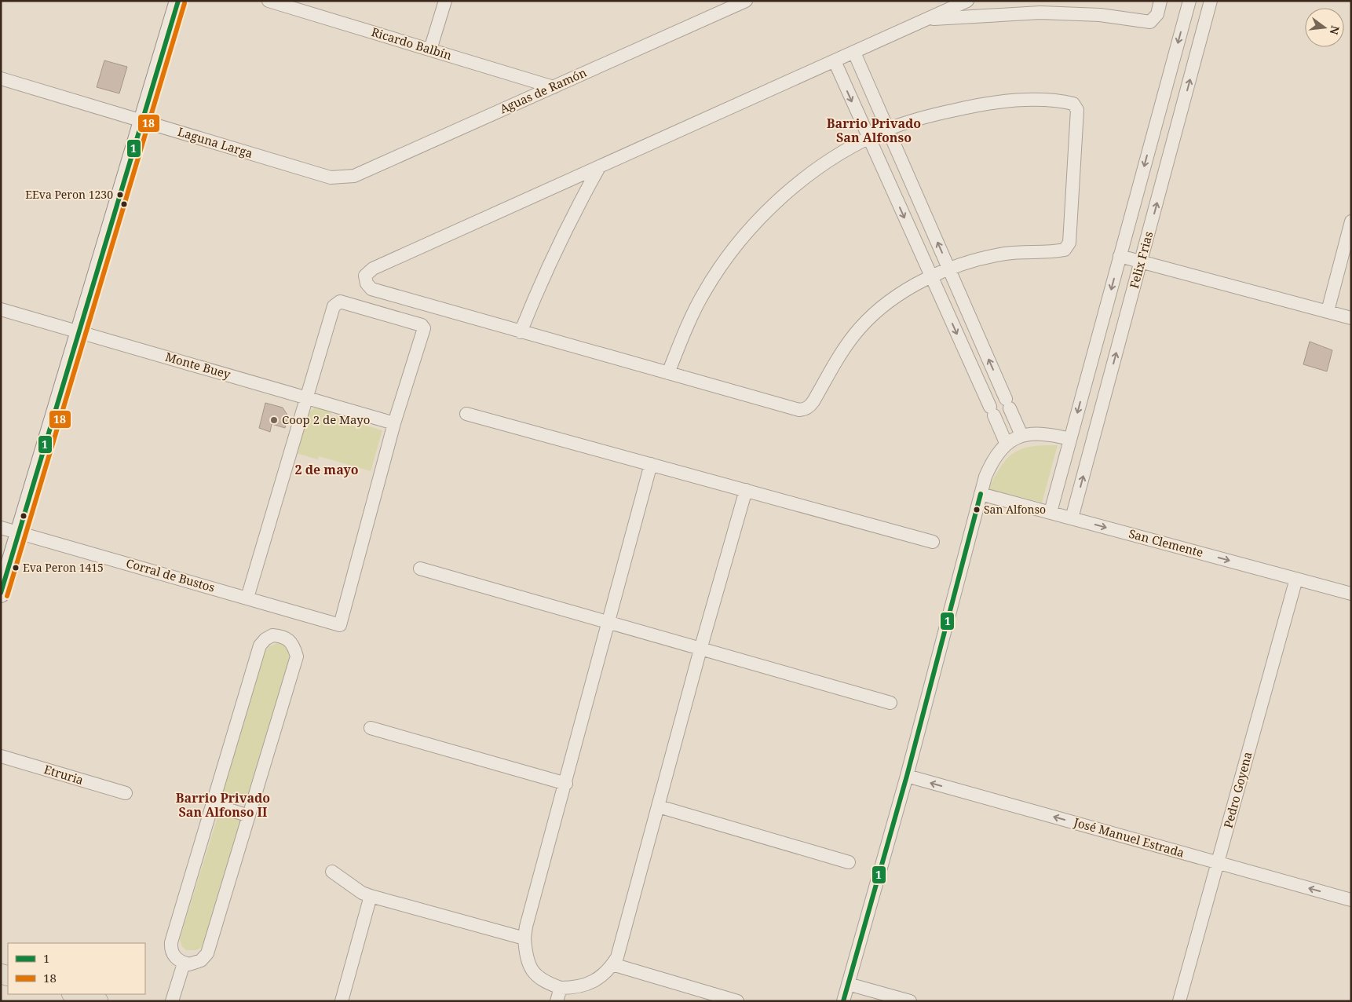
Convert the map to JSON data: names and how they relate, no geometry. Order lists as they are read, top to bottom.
{
  "streets": {
    "street": [
      "Ricardo Balbín",
      "Aguas de Ramón",
      "Laguna Larga",
      "Felix Frias",
      "Monte Buey",
      "San Clemente",
      "Corral de Bustos",
      "Etruria",
      "Pedro Goyena",
      "José Manuel Estrada"
    ]
  },
  "crossings": [
    ["Ricardo Balbín", "Aguas de Ramón"],
    ["Aguas de Ramón", "Laguna Larga"],
    ["Felix Frias", "San Clemente"],
    ["Monte Buey", "Corral de Bustos"],
    ["San Clemente", "Pedro Goyena"],
    ["Pedro Goyena", "José Manuel Estrada"]
  ],
  "one_way": ["San Clemente", "José Manuel Estrada"],
  "districts": ["Barrio Privado San Alfonso", "2 de mayo", "Barrio Privado San Alfonso II"],
  "places": [
    "EEva Peron 1230",
    "Coop 2 de Mayo",
    "San Alfonso",
    "Eva Peron 1415"
  ],
  "lines": ["transit line 1", "transit line 18"],
  "legend": ["1", "18"],
  "north": "right"
}
